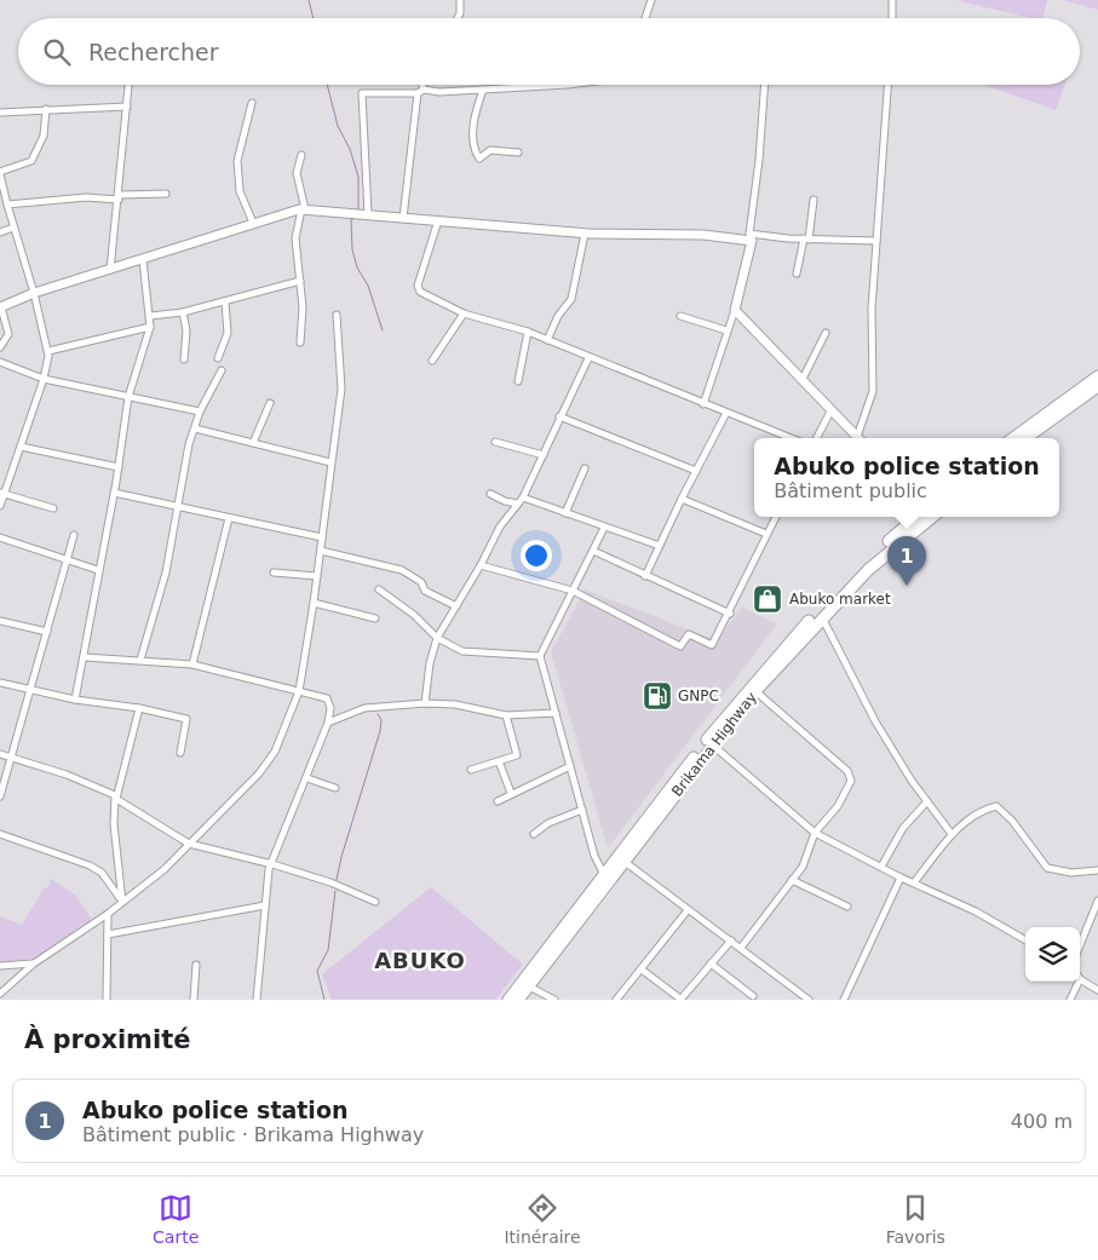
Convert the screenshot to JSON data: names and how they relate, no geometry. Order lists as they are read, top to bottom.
{
  "streets": {
    "highway": ["Brikama Highway"]
  },
  "districts": ["ABUKO"],
  "places": {
    "shop": ["Abuko market"],
    "fuel station": ["GNPC"]
  },
  "page": {
    "search": "Rechercher",
    "popup": ["Abuko police station", "Bâtiment public"],
    "pins": "1",
    "heading": "À proximité",
    "list": [
      {
        "mark": "1",
        "name": "Abuko police station",
        "note": "Bâtiment public · Brikama Highway",
        "value": "400 m"
      }
    ],
    "nav": ["Carte", "Itinéraire", "Favoris"]
  }
}
